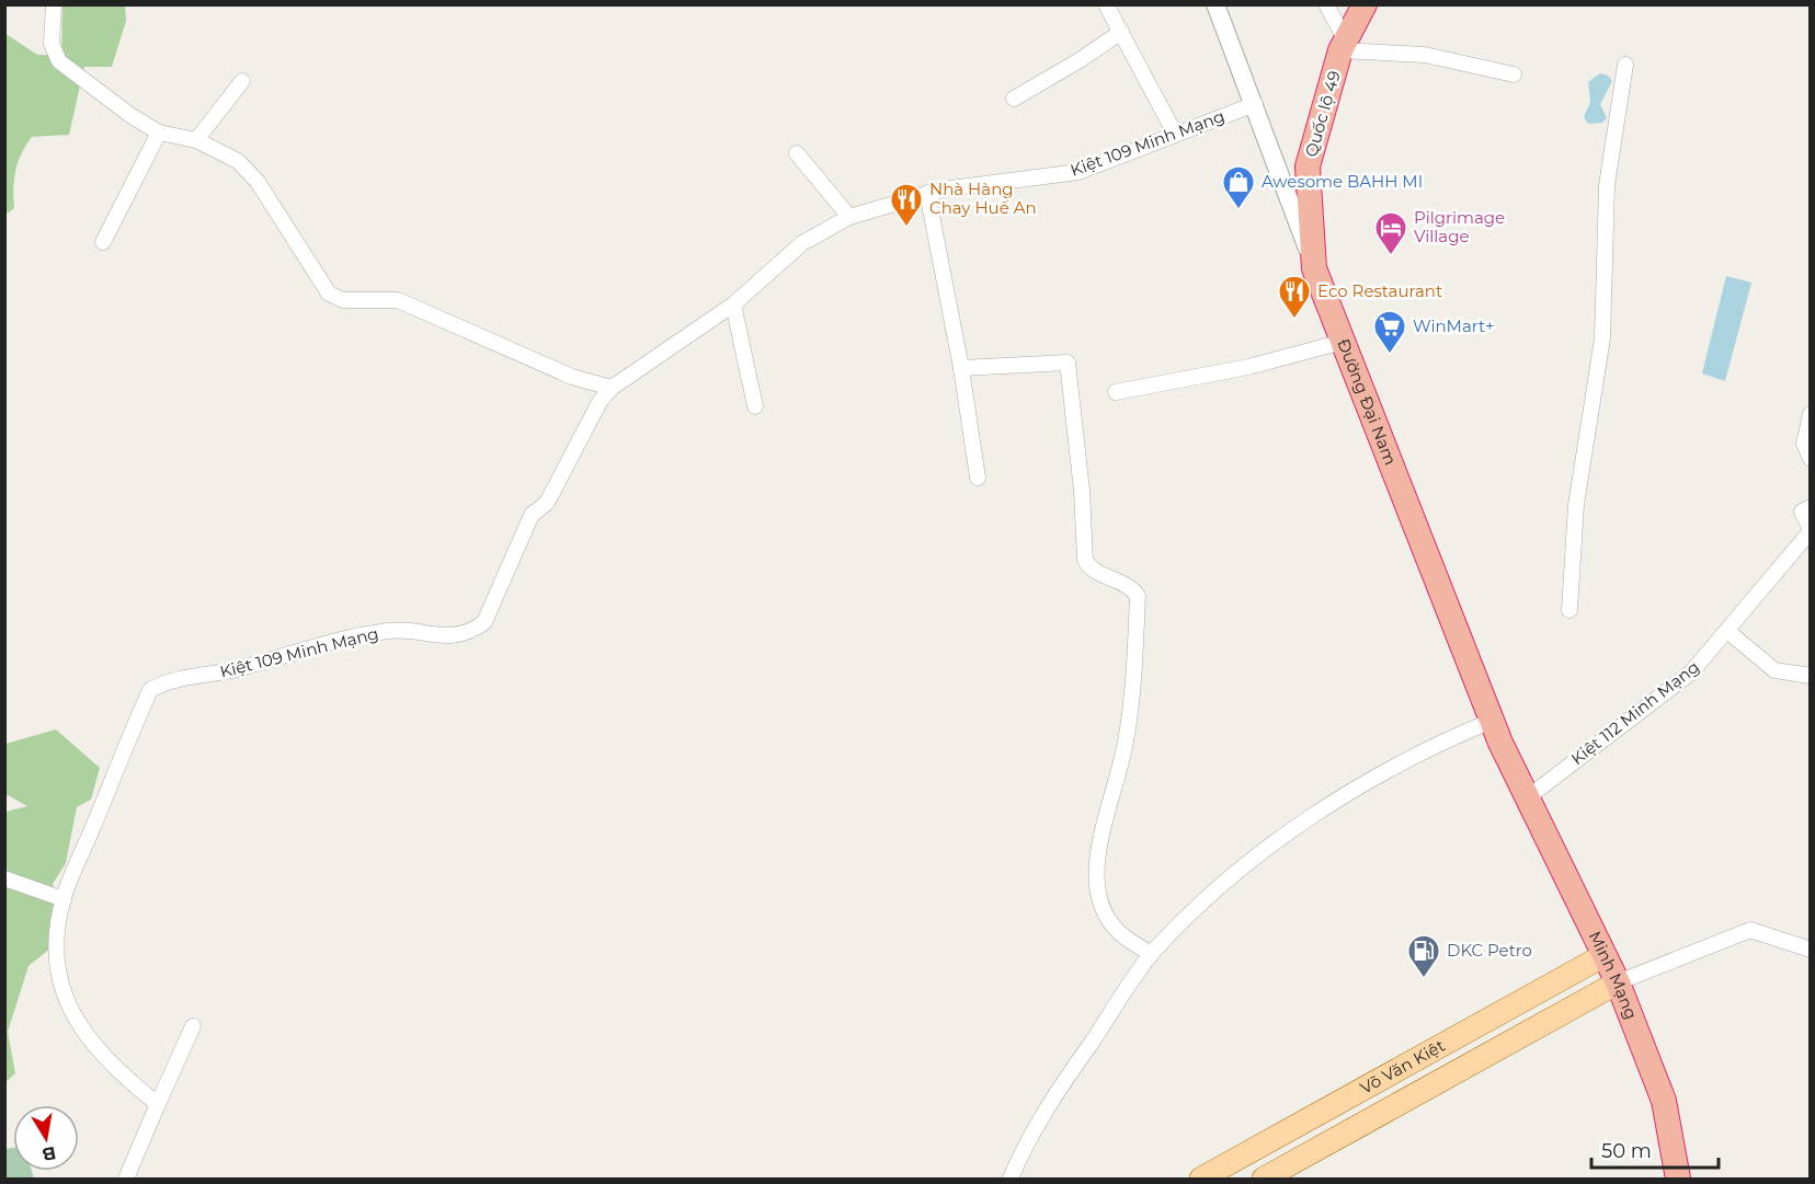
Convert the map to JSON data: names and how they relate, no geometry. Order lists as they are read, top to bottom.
{
  "streets": {
    "highway": ["Quốc lộ 49", "Đường Đại Nam", "Minh Mạng"],
    "main road": ["Võ Văn Kiệt"],
    "street": ["Kiệt 109 Minh Mạng", "Kiệt 112 Minh Mạng"]
  },
  "crossings": [
    ["Quốc lộ 49", "Đường Đại Nam"],
    ["Kiệt 109 Minh Mạng", "Đường Đại Nam"],
    ["Đường Đại Nam", "Kiệt 112 Minh Mạng"],
    ["Đường Đại Nam", "Minh Mạng"],
    ["Kiệt 112 Minh Mạng", "Minh Mạng"],
    ["Minh Mạng", "Võ Văn Kiệt"]
  ],
  "places": {
    "shop": ["Awesome BAHH MI"],
    "restaurant": ["Nhà Hàng Chay Huế An", "Eco Restaurant"],
    "hotel": ["Pilgrimage Village"],
    "supermarket": ["WinMart+"],
    "fuel station": ["DKC Petro"]
  },
  "scale_bar": "50 m",
  "north": "bottom"
}
